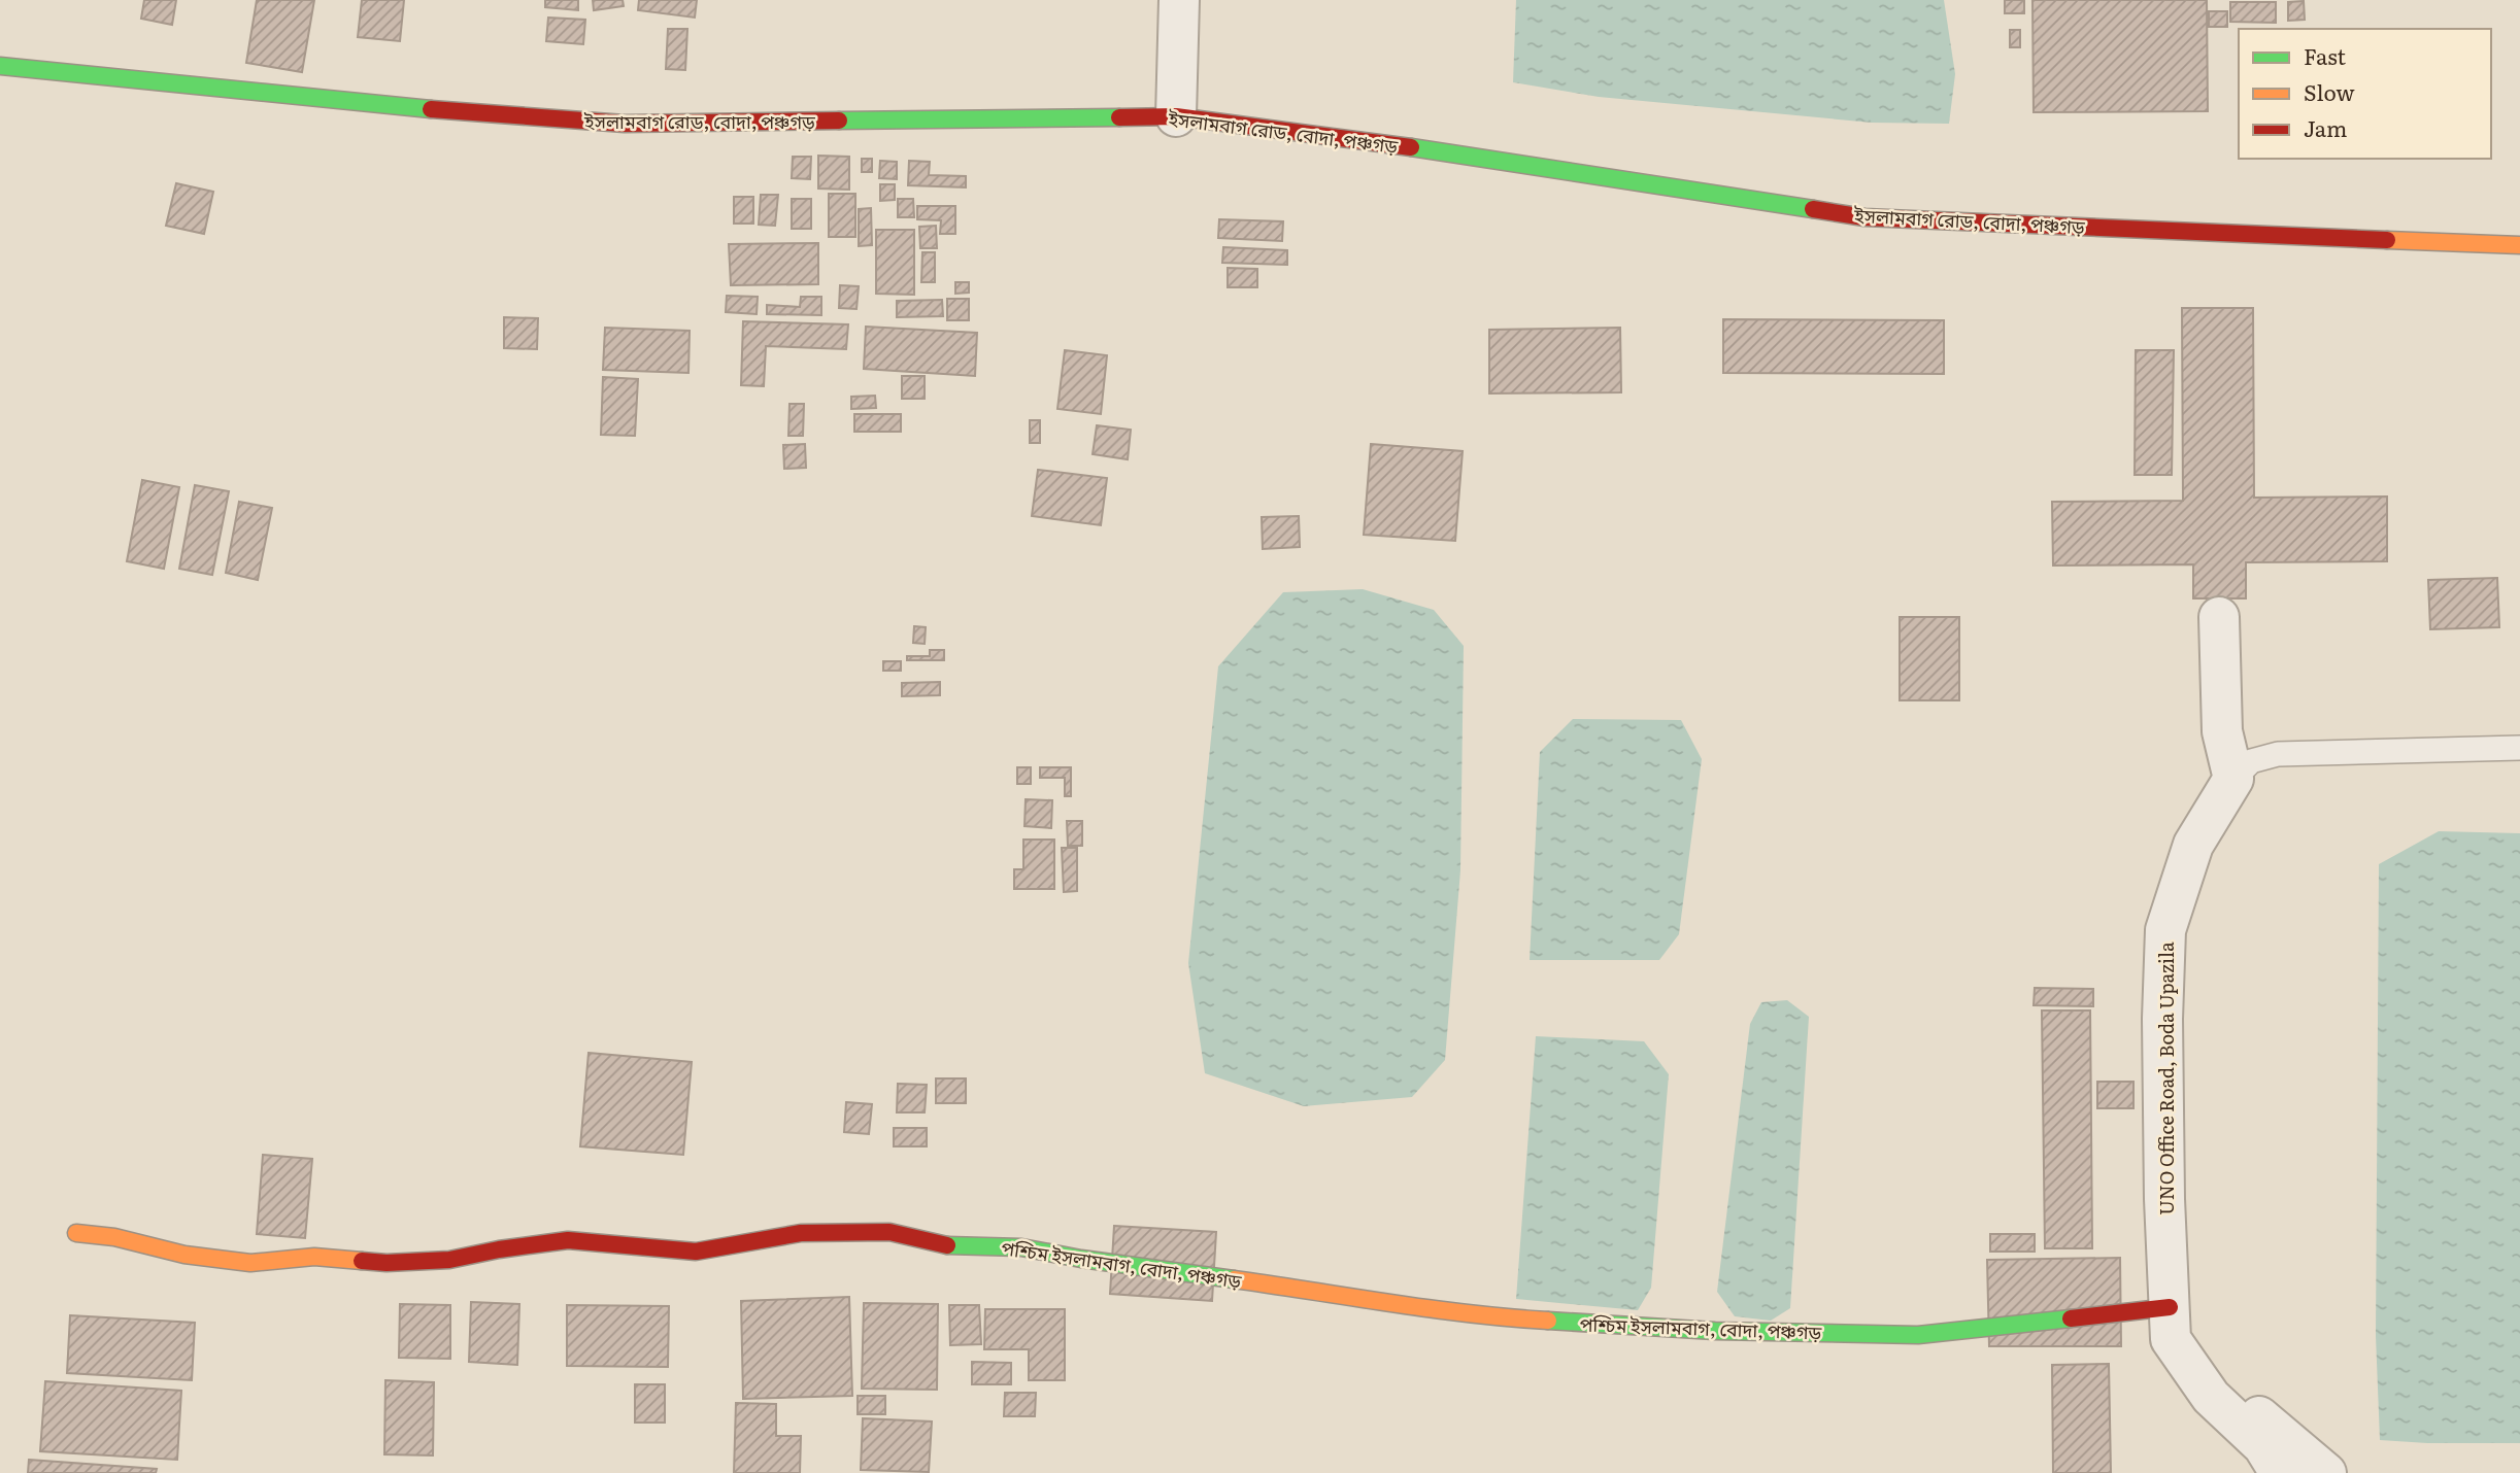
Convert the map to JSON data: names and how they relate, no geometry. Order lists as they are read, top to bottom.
{
  "streets": {
    "street": ["ইসলামবাগ রোড, বোদা, পঞ্চগড়", "UNO Office Road, Boda Upazila", "পশ্চিম ইসলামবাগ, বোদা, পঞ্চগড়"]
  },
  "crossings": [
    ["UNO Office Road, Boda Upazila", "পশ্চিম ইসলামবাগ, বোদা, পঞ্চগড়"]
  ],
  "legend": ["Fast", "Slow", "Jam"]
}
